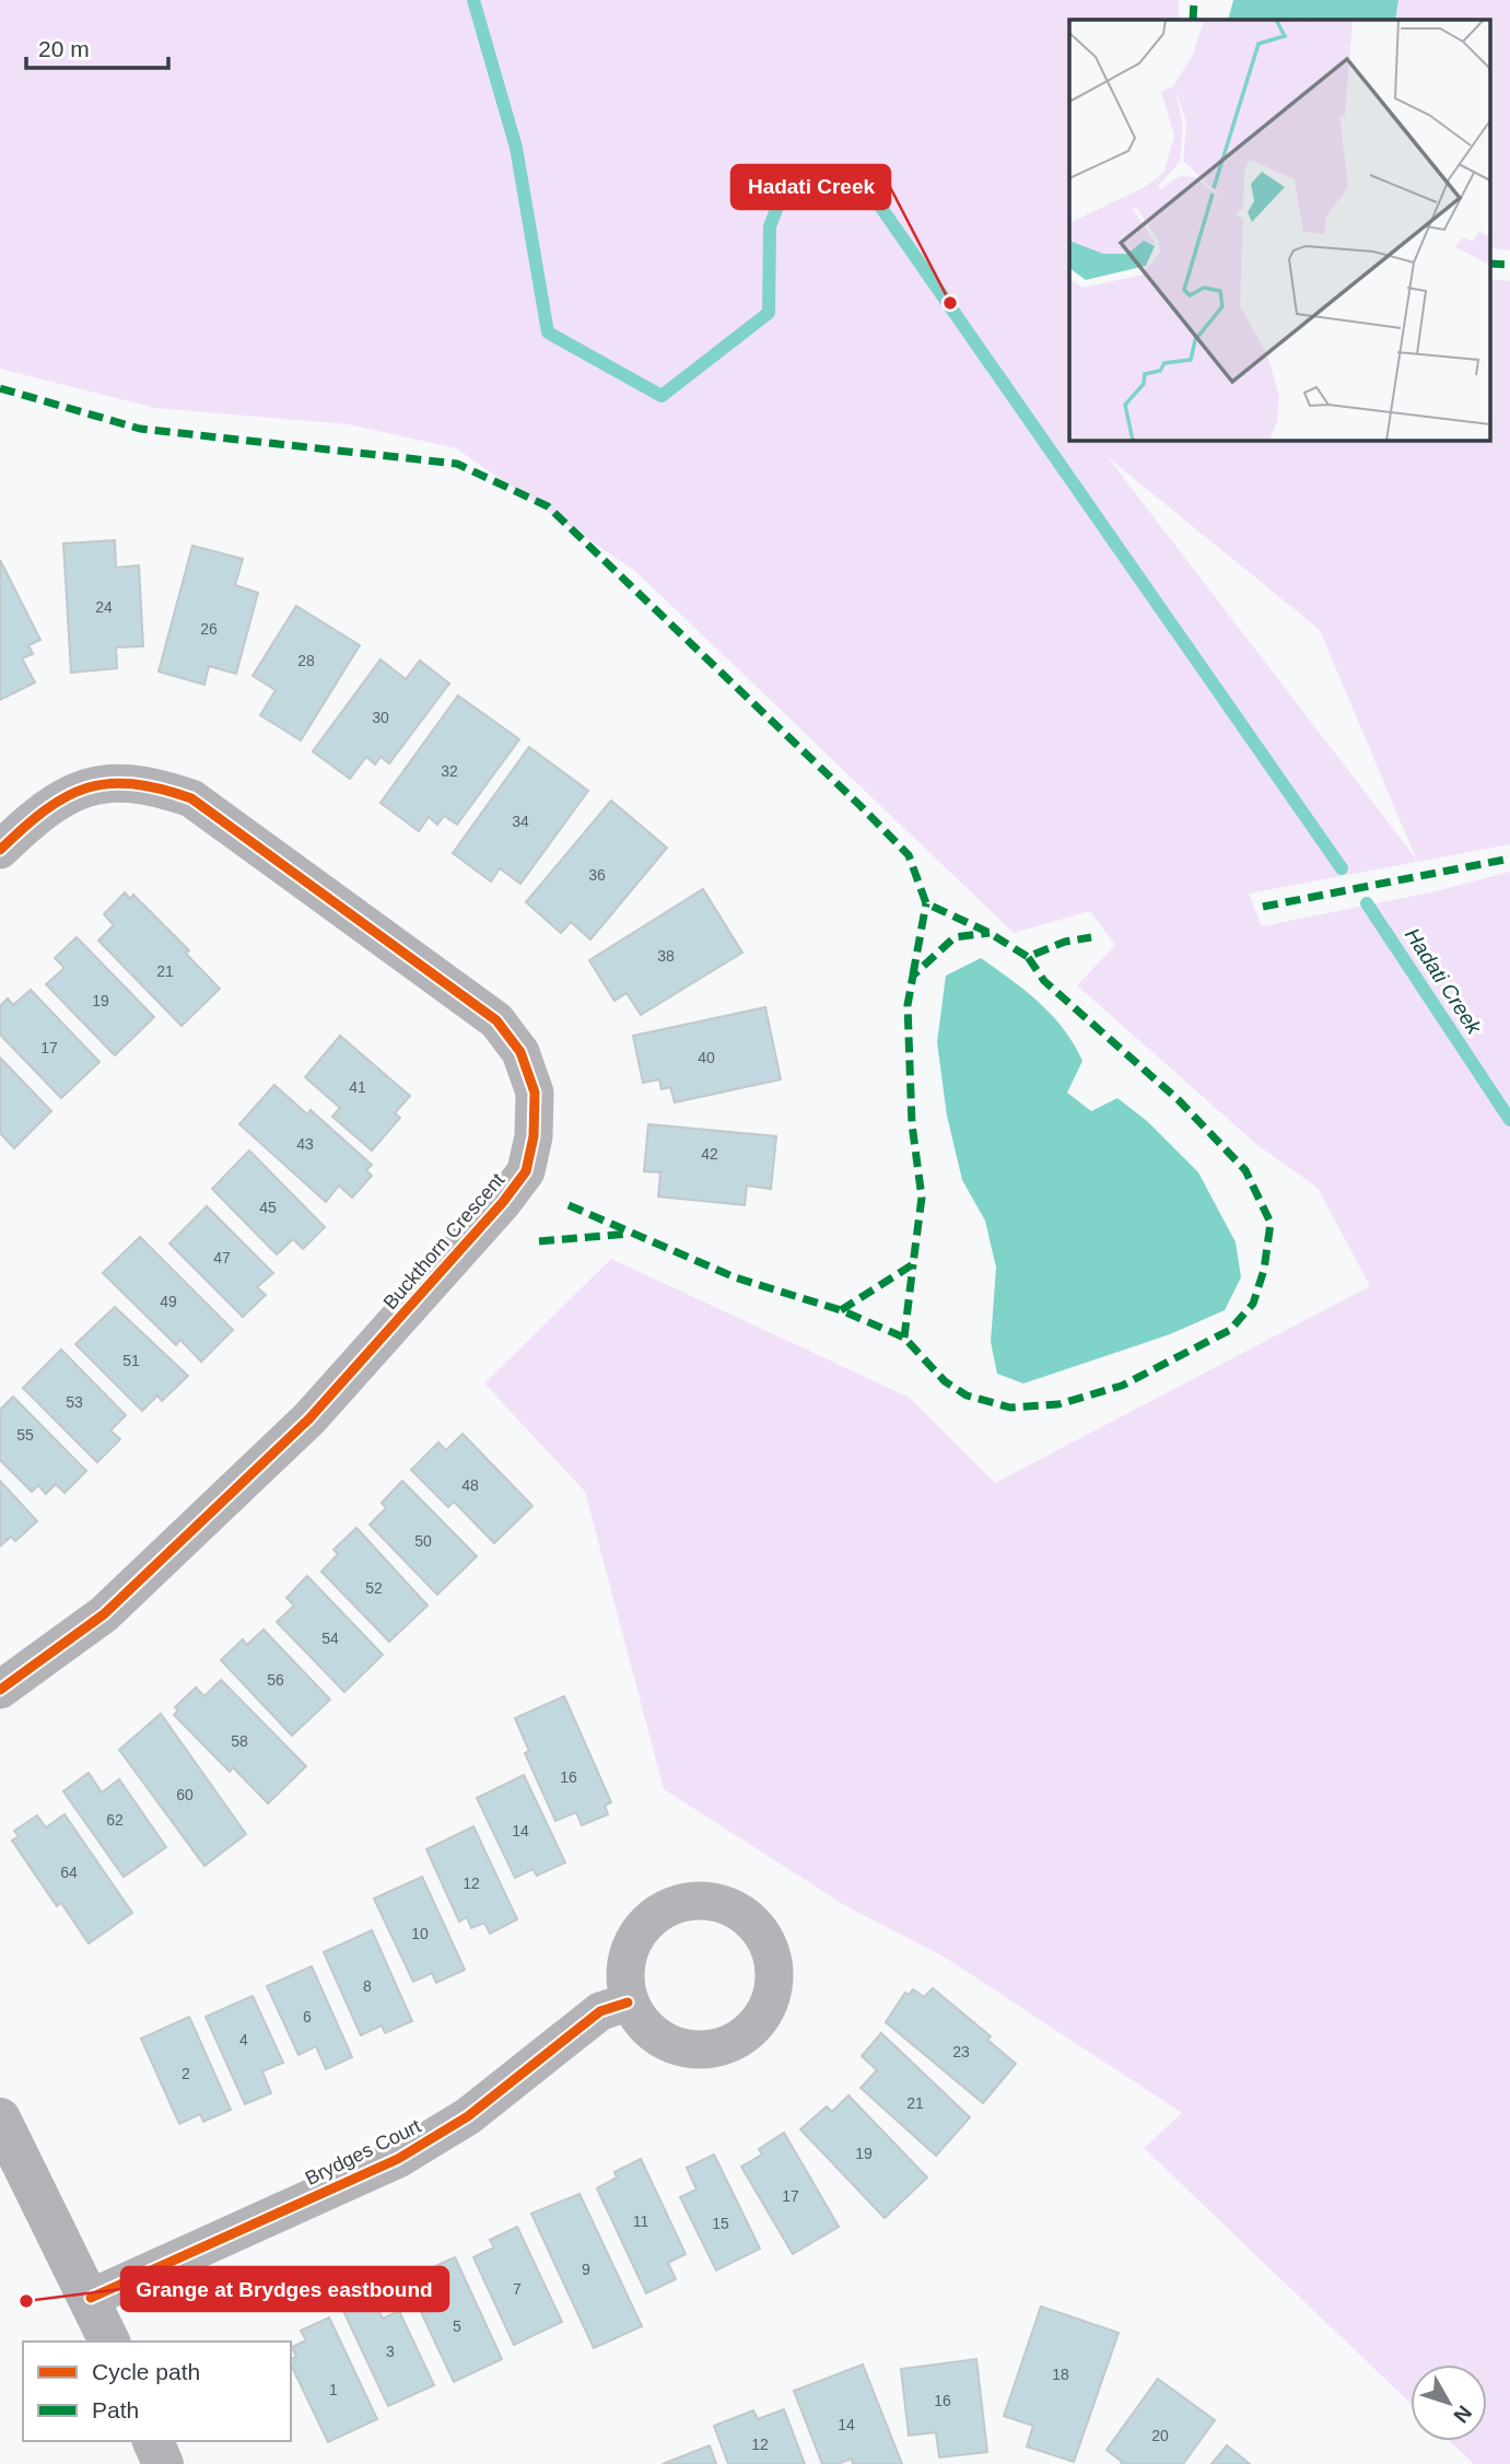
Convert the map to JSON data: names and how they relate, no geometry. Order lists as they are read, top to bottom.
{
  "streets": {
    "street": ["Buckthorn Crescent", "Brydges Court"]
  },
  "water": ["Hadati Creek"],
  "places": ["Hadati Creek", "Grange at Brydges eastbound"],
  "house_numbers": [
    "24",
    "26",
    "28",
    "30",
    "32",
    "34",
    "36",
    "38",
    "21",
    "19",
    "17",
    "40",
    "41",
    "43",
    "42",
    "45",
    "47",
    "49",
    "51",
    "53",
    "55",
    "48",
    "50",
    "52",
    "54",
    "56",
    "58",
    "16",
    "60",
    "62",
    "14",
    "64",
    "12",
    "10",
    "8",
    "6",
    "4",
    "23",
    "2",
    "21",
    "19",
    "17",
    "11",
    "15",
    "9",
    "7",
    "5",
    "3",
    "18",
    "1",
    "16",
    "14",
    "20",
    "12"
  ],
  "legend": ["Cycle path", "Path"],
  "scale_bar": "20 m",
  "north": "bottom right"
}
